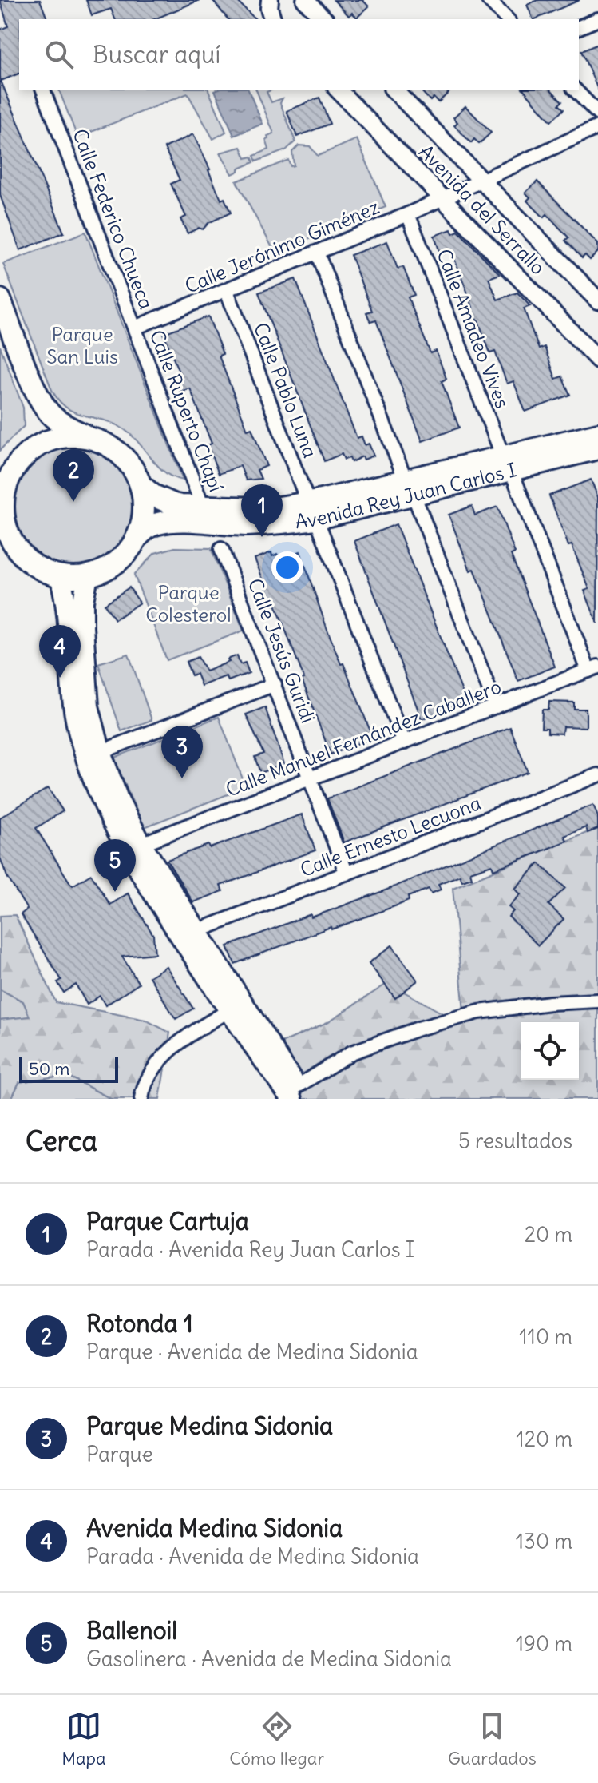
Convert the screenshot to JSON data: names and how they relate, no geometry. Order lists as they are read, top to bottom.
{
  "streets": {
    "main road": ["Avenida Rey Juan Carlos I"],
    "street": [
      "Avenida del Serrallo",
      "Calle Federico Chueca",
      "Calle Jerónimo Giménez",
      "Calle Amadeo Vives",
      "Calle Pablo Luna",
      "Calle Ruperto Chapí",
      "Calle Jesús Guridi",
      "Calle Manuel Fernández Caballero",
      "Calle Ernesto Lecuona"
    ]
  },
  "crossings": [
    ["Avenida del Serrallo", "Calle Jerónimo Giménez"],
    ["Calle Federico Chueca", "Calle Jerónimo Giménez"],
    ["Calle Federico Chueca", "Calle Ruperto Chapí"],
    ["Calle Jerónimo Giménez", "Calle Amadeo Vives"],
    ["Calle Jerónimo Giménez", "Calle Pablo Luna"],
    ["Calle Jerónimo Giménez", "Calle Ruperto Chapí"],
    ["Calle Amadeo Vives", "Avenida Rey Juan Carlos I"],
    ["Calle Amadeo Vives", "Calle Manuel Fernández Caballero"],
    ["Calle Pablo Luna", "Avenida Rey Juan Carlos I"],
    ["Calle Pablo Luna", "Calle Manuel Fernández Caballero"],
    ["Calle Ruperto Chapí", "Avenida Rey Juan Carlos I"],
    ["Calle Jesús Guridi", "Calle Manuel Fernández Caballero"],
    ["Calle Jesús Guridi", "Calle Ernesto Lecuona"]
  ],
  "parks": ["Parque San Luis", "Parque Colesterol"],
  "scale_bar": "50 m",
  "page": {
    "search": "Buscar aquí",
    "pins": [
      "2",
      "1",
      "4",
      "3",
      "5"
    ],
    "scale": "50 m",
    "heading": ["Cerca", "5 resultados"],
    "list": [
      {
        "mark": "1",
        "name": "Parque Cartuja",
        "note": "Parada · Avenida Rey Juan Carlos I",
        "value": "20 m"
      },
      {
        "mark": "2",
        "name": "Rotonda 1",
        "note": "Parque · Avenida de Medina Sidonia",
        "value": "110 m"
      },
      {
        "mark": "3",
        "name": "Parque Medina Sidonia",
        "note": "Parque",
        "value": "120 m"
      },
      {
        "mark": "4",
        "name": "Avenida Medina Sidonia",
        "note": "Parada · Avenida de Medina Sidonia",
        "value": "130 m"
      },
      {
        "mark": "5",
        "name": "Ballenoil",
        "note": "Gasolinera · Avenida de Medina Sidonia",
        "value": "190 m"
      }
    ],
    "nav": ["Mapa", "Cómo llegar", "Guardados"]
  }
}
